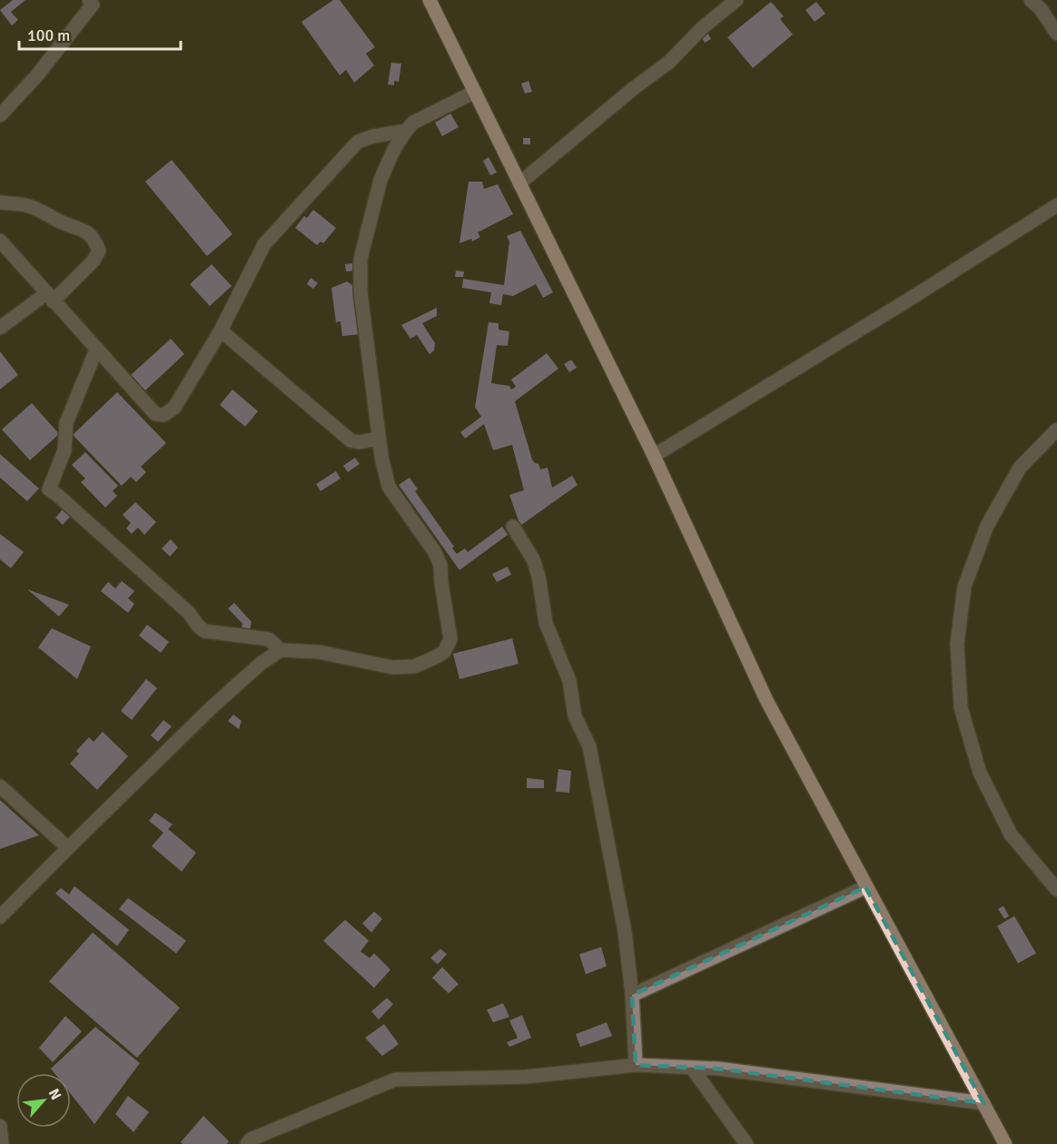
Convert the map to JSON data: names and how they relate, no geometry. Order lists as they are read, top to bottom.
{
  "scale_bar": "100 m",
  "north": "top right"
}
